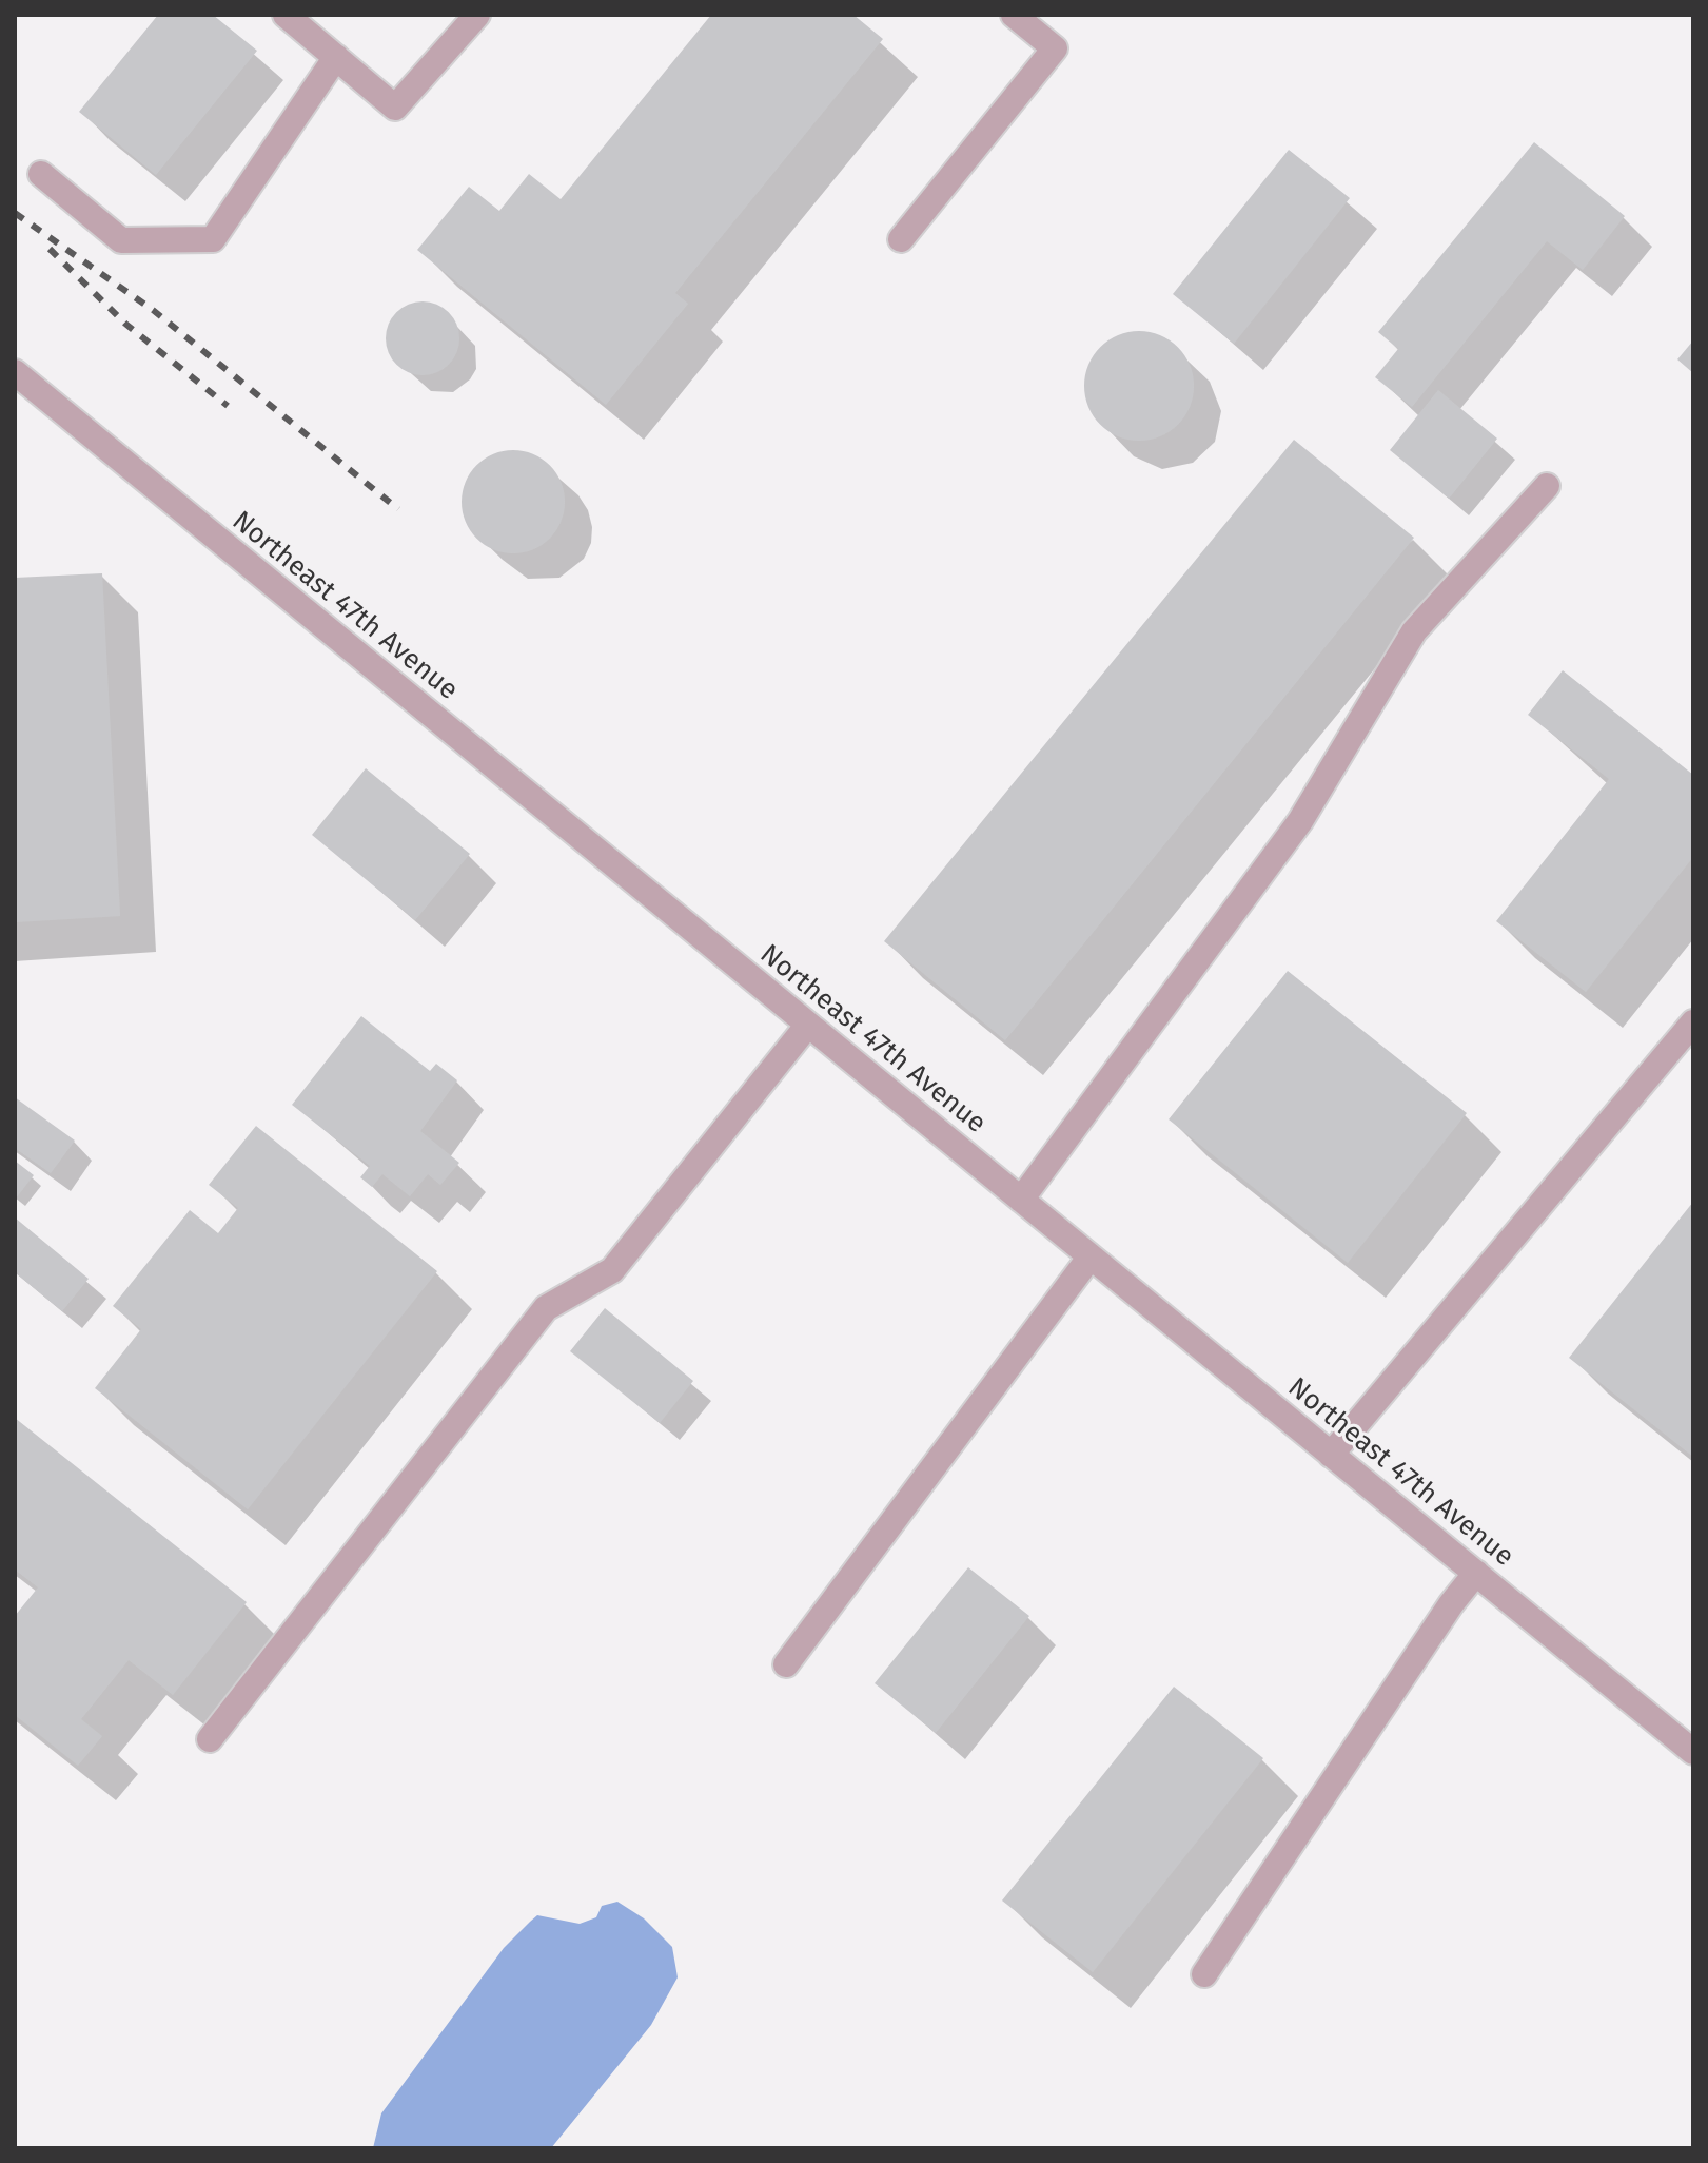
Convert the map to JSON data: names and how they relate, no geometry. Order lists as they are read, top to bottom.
{
  "streets": {
    "street": ["Northeast 47th Avenue"]
  }
}
